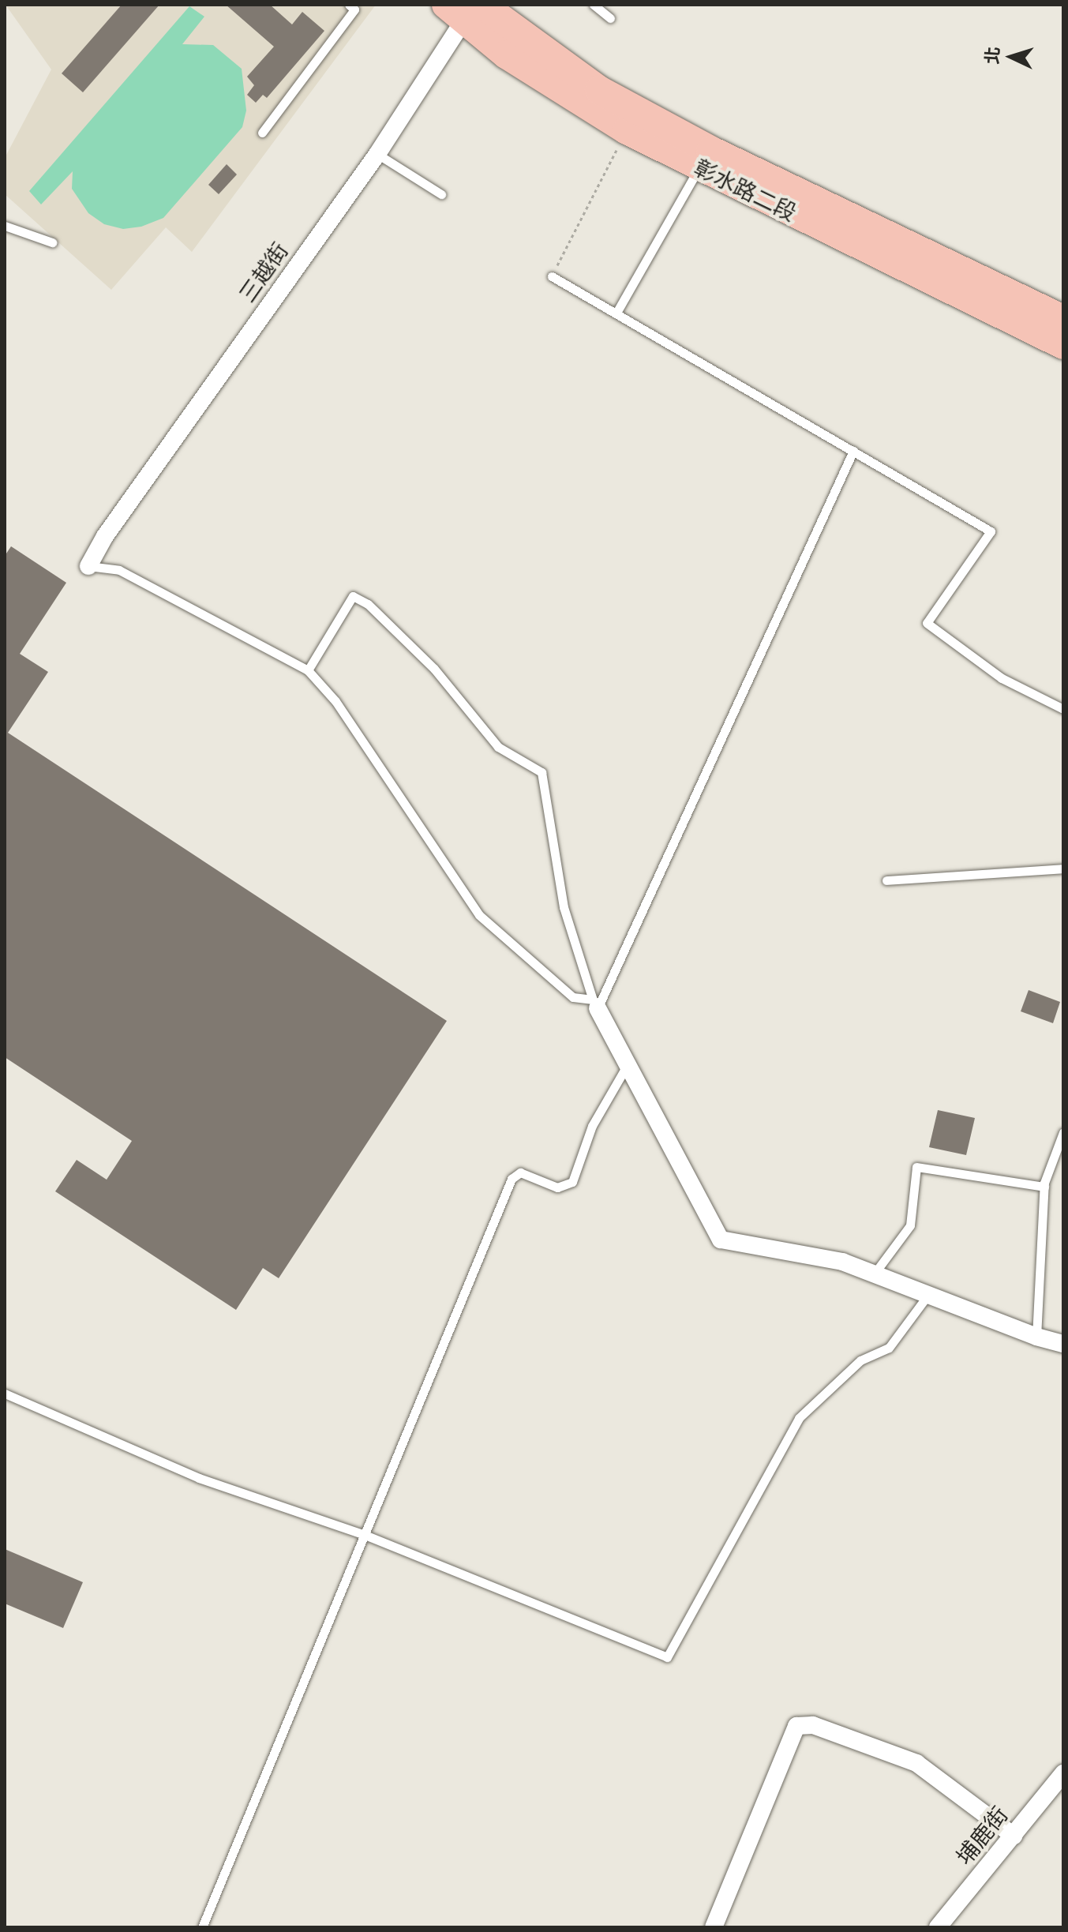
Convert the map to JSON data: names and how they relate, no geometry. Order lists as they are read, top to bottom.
{
  "streets": {
    "main road": ["彰水路二段"],
    "street": ["三越街", "埔鹿街"]
  },
  "crossings": [
    ["彰水路二段", "三越街"]
  ],
  "north": "left"
}
